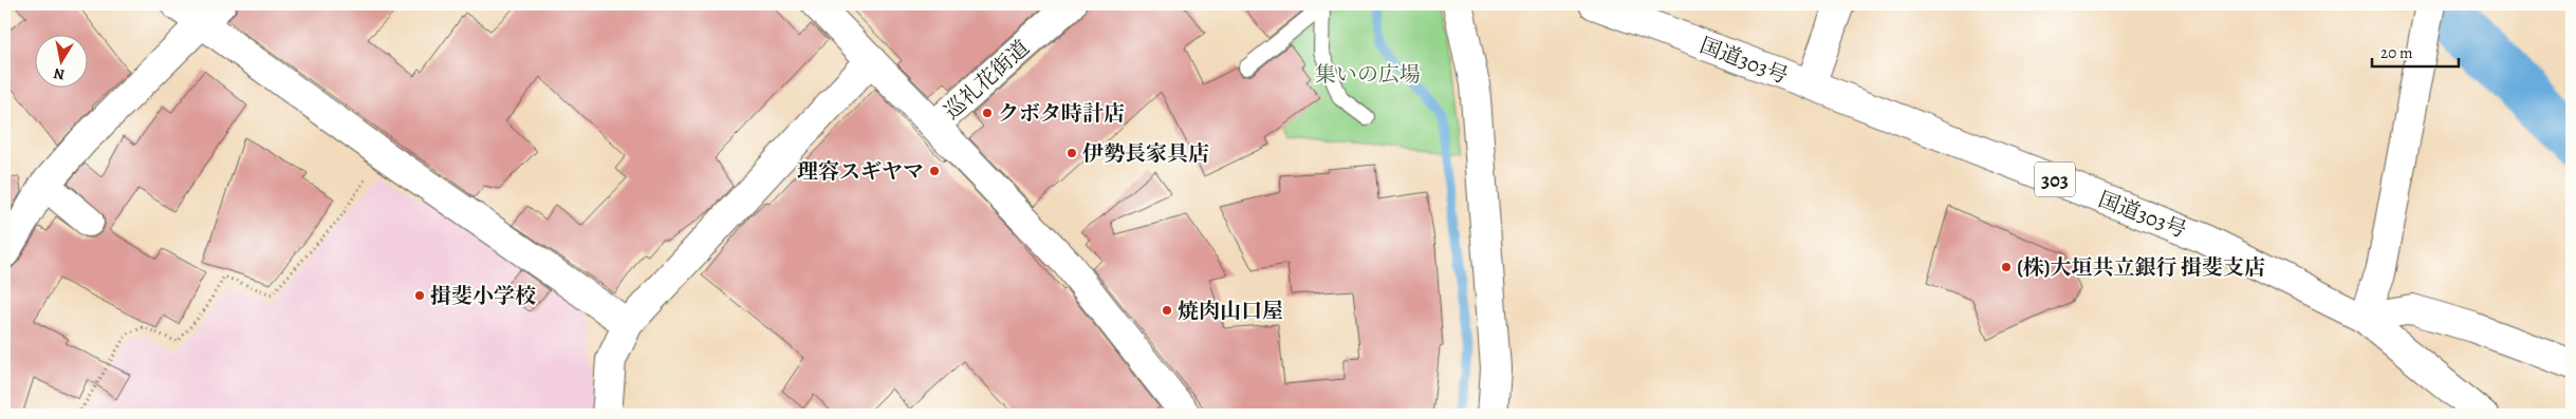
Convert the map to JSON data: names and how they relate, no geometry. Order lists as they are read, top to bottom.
{
  "streets": {
    "main road": ["国道303号", "巡礼花街道", "303"]
  },
  "parks": ["集いの広場"],
  "places": [
    "クボタ時計店",
    "伊勢長家具店",
    "理容スギヤマ",
    "(株)大垣共立銀行 揖斐支店",
    "揖斐小学校",
    "焼肉山口屋"
  ],
  "scale_bar": "20 m",
  "north": "bottom"
}
